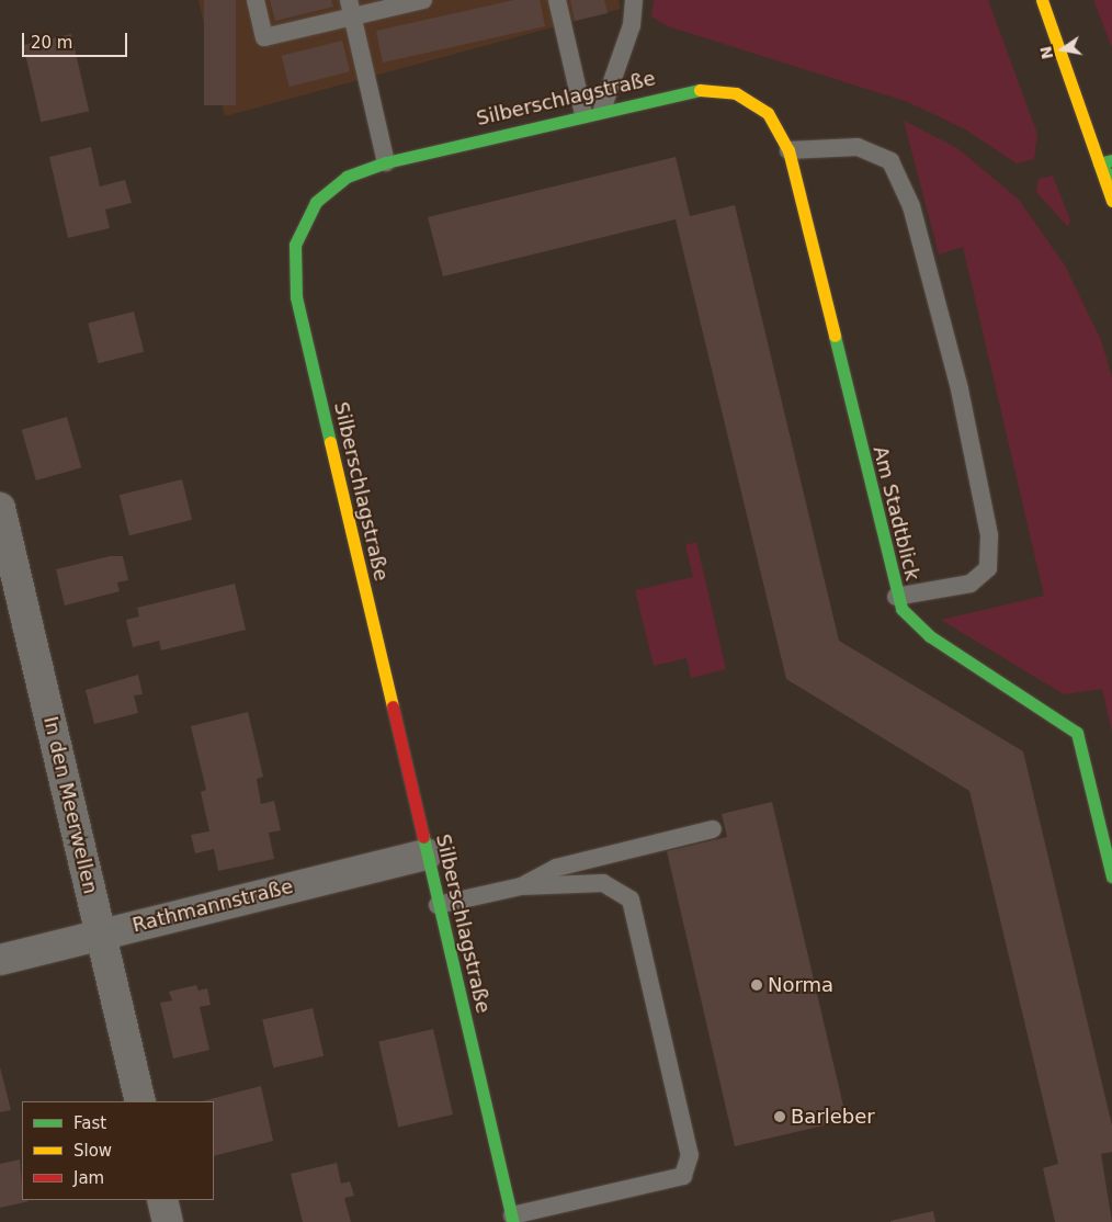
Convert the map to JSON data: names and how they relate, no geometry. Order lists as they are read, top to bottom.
{
  "streets": {
    "main road": ["Silberschlagstraße", "Am Stadtblick"],
    "street": ["In den Meerwellen", "Rathmannstraße"]
  },
  "crossings": [
    ["Silberschlagstraße", "Am Stadtblick"],
    ["Silberschlagstraße", "Rathmannstraße"],
    ["In den Meerwellen", "Rathmannstraße"]
  ],
  "places": ["Norma", "Barleber"],
  "legend": ["Fast", "Slow", "Jam"],
  "scale_bar": "20 m",
  "north": "left"
}
